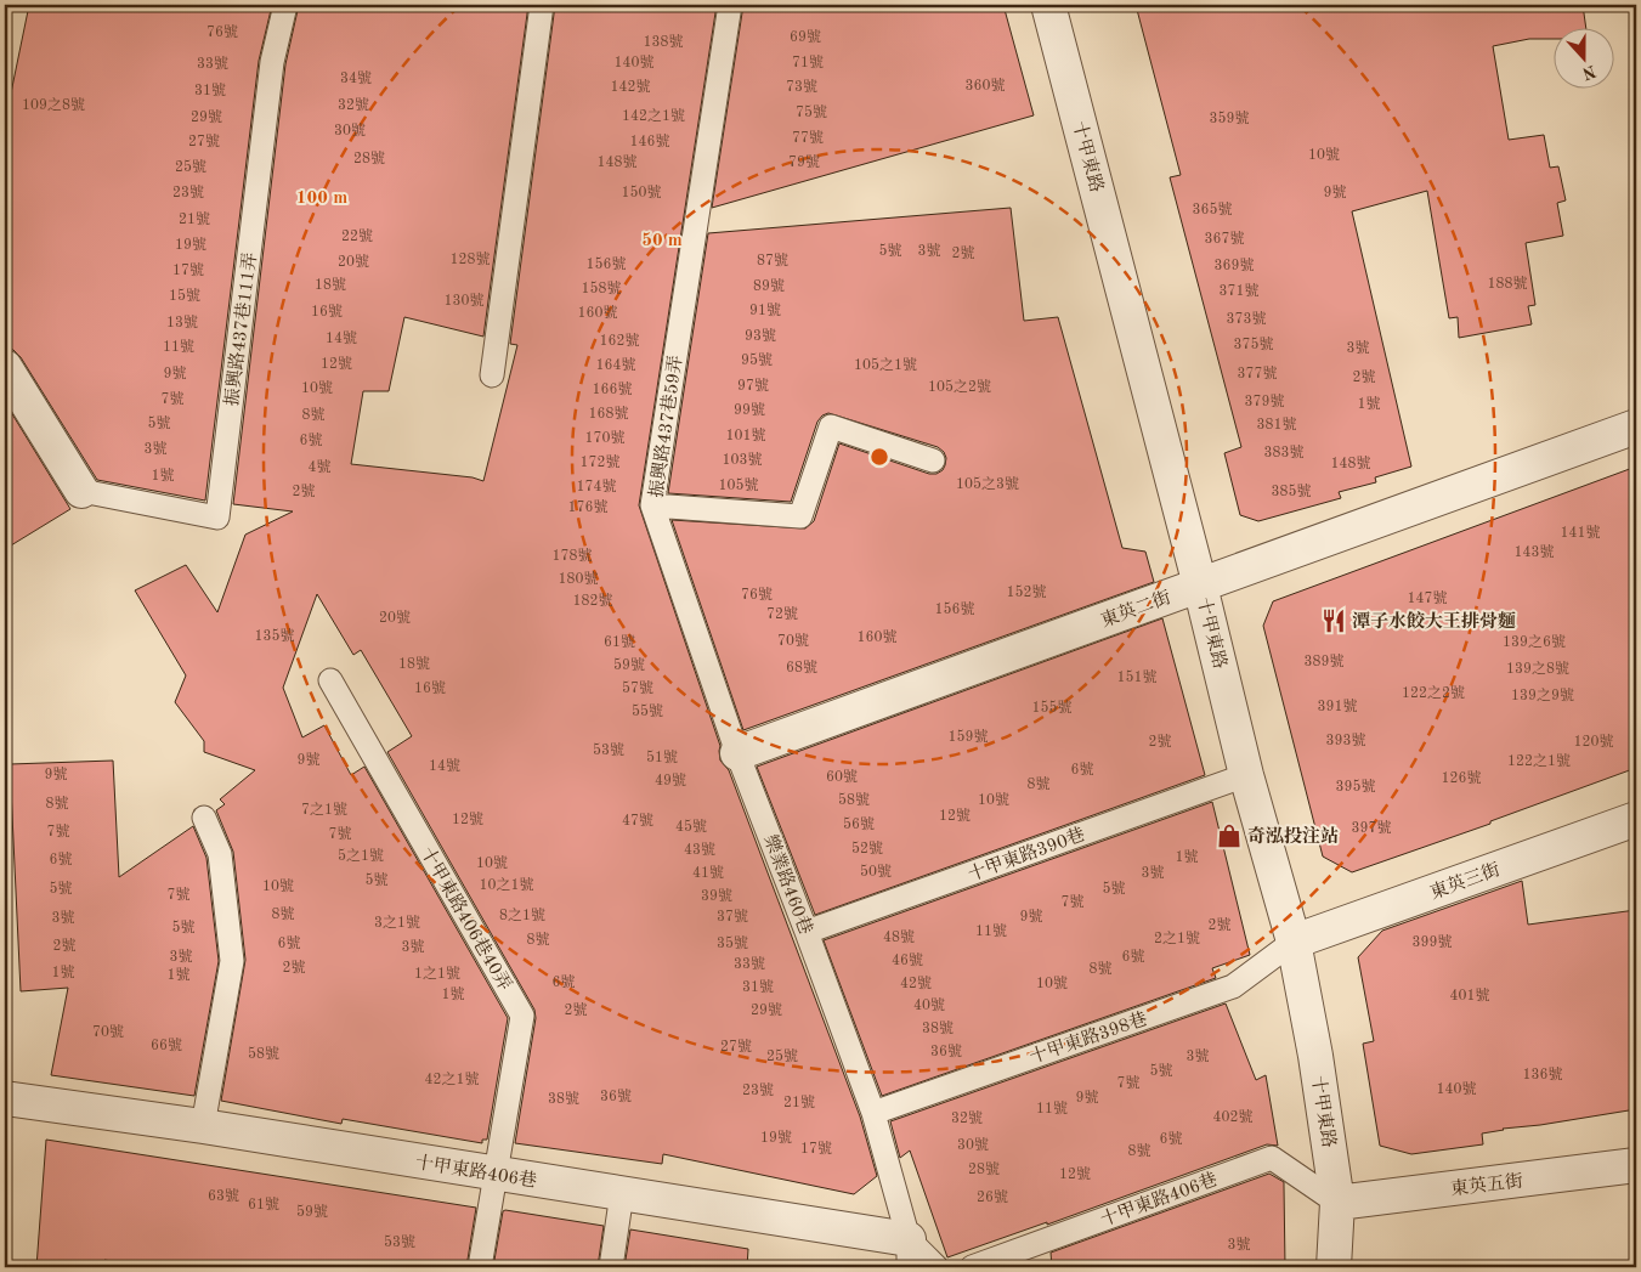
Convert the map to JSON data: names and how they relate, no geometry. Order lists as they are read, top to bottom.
{
  "streets": {
    "street": [
      "十甲東路",
      "東英二街",
      "東英三街",
      "十甲東路406巷",
      "東英五街"
    ],
    "lane": [
      "振興路437巷111弄",
      "振興路437巷59弄",
      "十甲東路390巷",
      "樂業路460巷",
      "十甲東路406巷40弄",
      "十甲東路398巷"
    ]
  },
  "crossings": [
    ["十甲東路", "東英二街"],
    ["十甲東路", "十甲東路390巷"],
    ["十甲東路", "東英三街"],
    ["十甲東路", "十甲東路398巷"],
    ["十甲東路", "十甲東路406巷"],
    ["十甲東路", "東英五街"],
    ["振興路437巷59弄", "樂業路460巷"],
    ["東英二街", "樂業路460巷"],
    ["十甲東路390巷", "樂業路460巷"],
    ["東英三街", "十甲東路398巷"],
    ["樂業路460巷", "十甲東路398巷"],
    ["樂業路460巷", "十甲東路406巷"],
    ["十甲東路406巷40弄", "十甲東路406巷"],
    ["十甲東路406巷", "東英五街"]
  ],
  "places": {
    "restaurant": ["潭子水餃大王排骨麵"],
    "shop": ["奇泓投注站"]
  },
  "house_numbers": [
    "76號",
    "69號",
    "138號",
    "140號",
    "71號",
    "33號",
    "34號",
    "360號",
    "142號",
    "73號",
    "31號",
    "109之8號",
    "32號",
    "75號",
    "142之1號",
    "29號",
    "359號",
    "30號",
    "77號",
    "27號",
    "146號",
    "10號",
    "28號",
    "148號",
    "79號",
    "25號",
    "23號",
    "150號",
    "9號",
    "365號",
    "21號",
    "22號",
    "367號",
    "19號",
    "5號",
    "3號",
    "2號",
    "128號",
    "87號",
    "20號",
    "156號",
    "369號",
    "17號",
    "188號",
    "18號",
    "89號",
    "158號",
    "371號",
    "15號",
    "130號",
    "91號",
    "16號",
    "160號",
    "373號",
    "13號",
    "93號",
    "14號",
    "162號",
    "375號",
    "11號",
    "3號",
    "95號",
    "12號",
    "164號",
    "105之1號",
    "9號",
    "377號",
    "2號",
    "97號",
    "105之2號",
    "10號",
    "166號",
    "7號",
    "379號",
    "1號",
    "99號",
    "168號",
    "8號",
    "5號",
    "381號",
    "101號",
    "170號",
    "6號",
    "3號",
    "383號",
    "103號",
    "172號",
    "148號",
    "4號",
    "1號",
    "105之3號",
    "105號",
    "174號",
    "2號",
    "385號",
    "176號",
    "141號",
    "143號",
    "178號",
    "180號",
    "152號",
    "76號",
    "147號",
    "182號",
    "156號",
    "72號",
    "20號",
    "135號",
    "160號",
    "70號",
    "61號",
    "139之6號",
    "389號",
    "18號",
    "59號",
    "68號",
    "139之8號",
    "151號",
    "16號",
    "57號",
    "122之2號",
    "139之9號",
    "391號",
    "155號",
    "55號",
    "159號",
    "393號",
    "2號",
    "120號",
    "53號",
    "51號",
    "9號",
    "122之1號",
    "14號",
    "6號",
    "9號",
    "60號",
    "126號",
    "49號",
    "8號",
    "395號",
    "58號",
    "10號",
    "8號",
    "7之1號",
    "12號",
    "12號",
    "47號",
    "56號",
    "45號",
    "397號",
    "7號",
    "7號",
    "52號",
    "43號",
    "5之1號",
    "1號",
    "6號",
    "10號",
    "50號",
    "41號",
    "3號",
    "5號",
    "10之1號",
    "10號",
    "5號",
    "5號",
    "7號",
    "39號",
    "7號",
    "8號",
    "8之1號",
    "37號",
    "9號",
    "3號",
    "3之1號",
    "2號",
    "5號",
    "11號",
    "48號",
    "2之1號",
    "8號",
    "399號",
    "6號",
    "35號",
    "2號",
    "3號",
    "3號",
    "6號",
    "46號",
    "33號",
    "2號",
    "8號",
    "1號",
    "1之1號",
    "1號",
    "6號",
    "42號",
    "10號",
    "31號",
    "1號",
    "401號",
    "40號",
    "2號",
    "29號",
    "38號",
    "70號",
    "66號",
    "27號",
    "36號",
    "58號",
    "25號",
    "3號",
    "5號",
    "136號",
    "42之1號",
    "7號",
    "140號",
    "23號",
    "36號",
    "9號",
    "38號",
    "21號",
    "11號",
    "402號",
    "32號",
    "19號",
    "6號",
    "30號",
    "17號",
    "8號",
    "28號",
    "12號",
    "63號",
    "26號",
    "61號",
    "59號",
    "53號",
    "3號"
  ],
  "north": "bottom",
  "rings": ["100 m", "50 m"]
}
